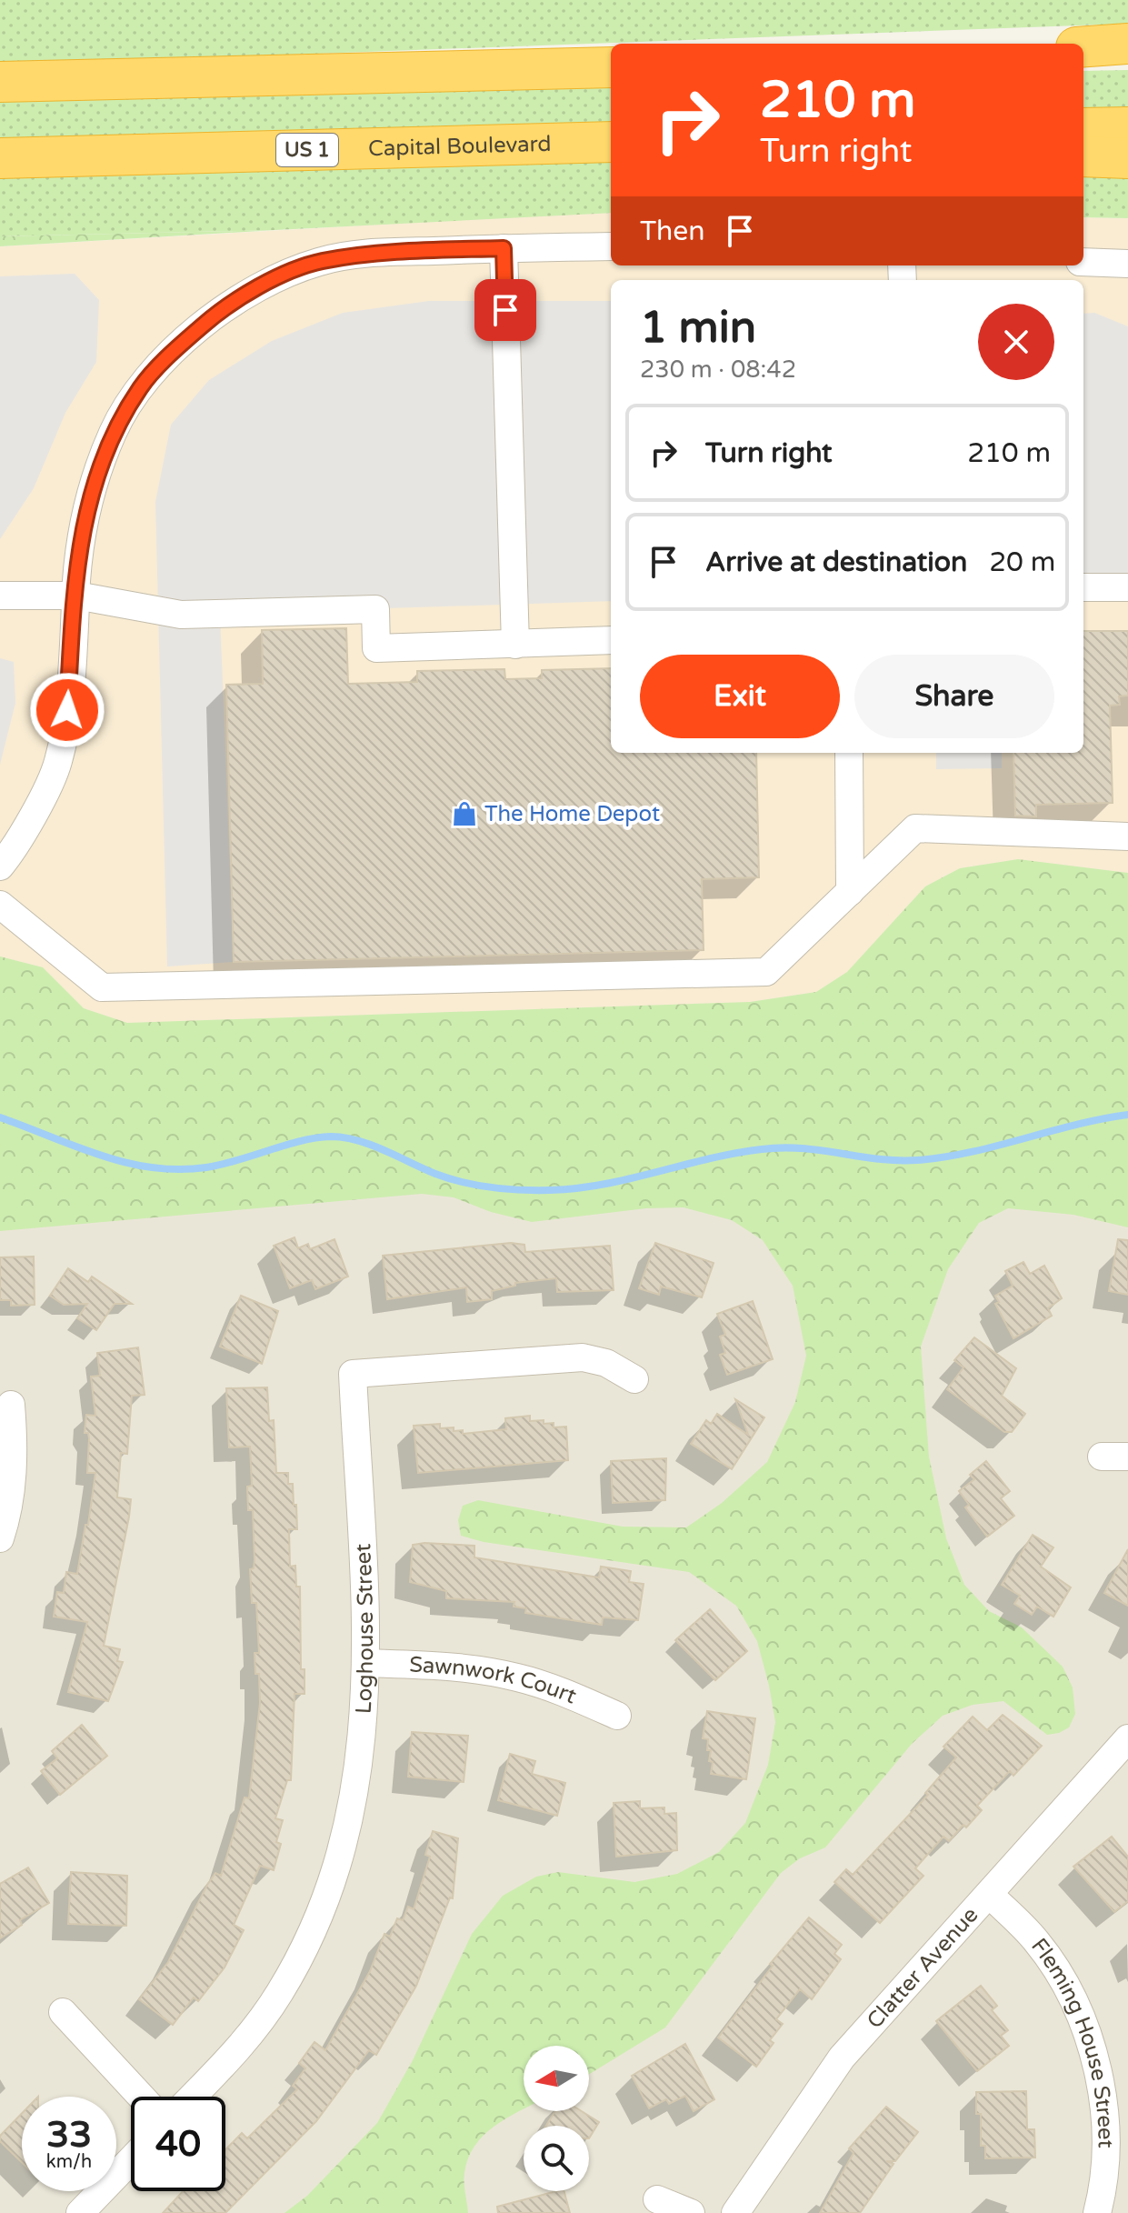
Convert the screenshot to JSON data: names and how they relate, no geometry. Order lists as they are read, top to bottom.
{
  "streets": {
    "highway": ["Capital Boulevard", "US 1"],
    "street": [
      "Loghouse Street",
      "Sawnwork Court",
      "Clatter Avenue",
      "Fleming House Street"
    ]
  },
  "crossings": [
    ["Loghouse Street", "Sawnwork Court"],
    ["Clatter Avenue", "Fleming House Street"]
  ],
  "places": {
    "shop": ["The Home Depot"]
  },
  "north": "left",
  "page": {
    "turn": ["210 m", "Turn right"],
    "then": "Then",
    "heading": ["1 min", "230 m · 08:42"],
    "list": [
      {
        "name": "Turn right",
        "value": "210 m"
      },
      {
        "name": "Arrive at destination",
        "value": "20 m"
      }
    ],
    "buttons": ["Exit", "Share"],
    "speed": "33 km/h",
    "limit": "40"
  }
}
